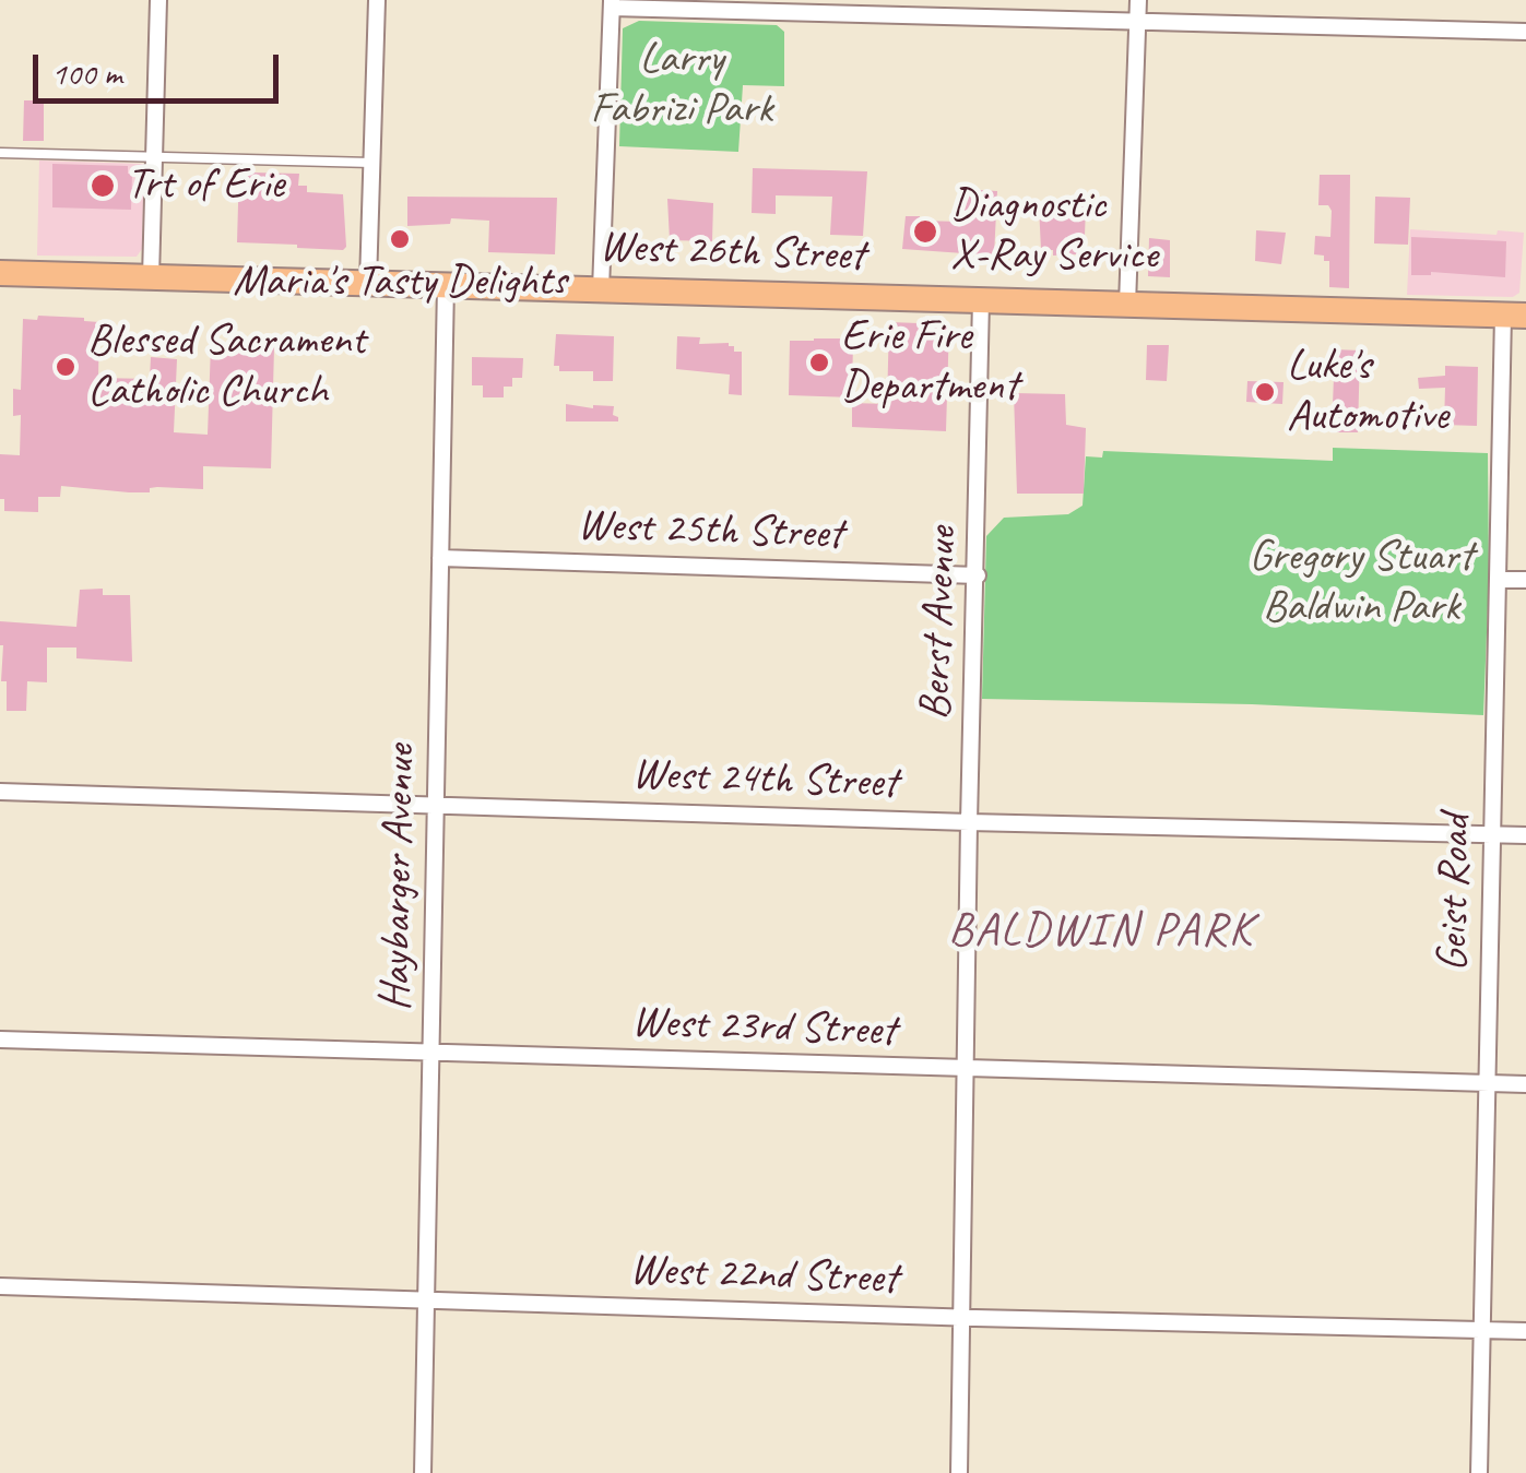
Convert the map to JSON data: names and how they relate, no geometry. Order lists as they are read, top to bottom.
{
  "streets": {
    "main road": ["West 26th Street"],
    "street": [
      "West 25th Street",
      "Berst Avenue",
      "West 24th Street",
      "Haybarger Avenue",
      "Geist Road",
      "West 23rd Street",
      "West 22nd Street"
    ]
  },
  "crossings": [
    ["West 26th Street", "Berst Avenue"],
    ["West 26th Street", "Haybarger Avenue"],
    ["West 26th Street", "Geist Road"],
    ["West 25th Street", "Berst Avenue"],
    ["West 25th Street", "Haybarger Avenue"],
    ["Berst Avenue", "West 24th Street"],
    ["Berst Avenue", "West 23rd Street"],
    ["Berst Avenue", "West 22nd Street"],
    ["West 24th Street", "Haybarger Avenue"],
    ["West 24th Street", "Geist Road"],
    ["Haybarger Avenue", "West 23rd Street"],
    ["Haybarger Avenue", "West 22nd Street"],
    ["Geist Road", "West 23rd Street"],
    ["Geist Road", "West 22nd Street"]
  ],
  "districts": ["BALDWIN PARK"],
  "parks": ["Larry Fabrizi Park", "Gregory Stuart Baldwin Park"],
  "places": [
    "Trt of Erie",
    "Diagnostic X-Ray Service",
    "Maria's Tasty Delights",
    "Erie Fire Department",
    "Blessed Sacrament Catholic Church",
    "Luke's Automotive"
  ],
  "scale_bar": "100 m"
}
